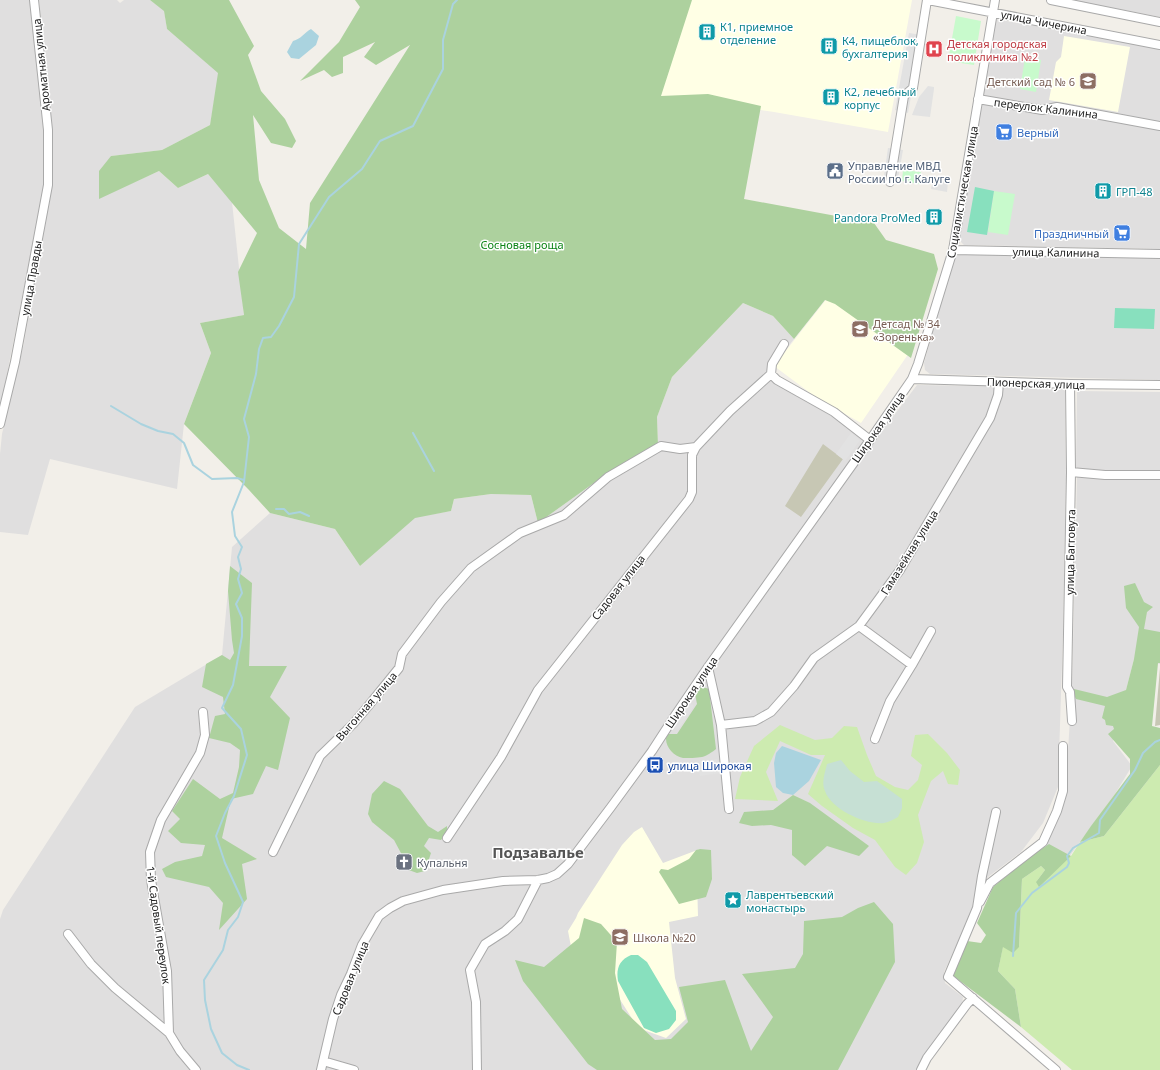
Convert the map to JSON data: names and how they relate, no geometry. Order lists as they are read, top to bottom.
{
  "streets": {
    "street": [
      "улица Чичерина",
      "Ароматная улица",
      "переулок Калинина",
      "Социалистическая улица",
      "улица Калинина",
      "улица Правды",
      "Пионерская улица",
      "Широкая улица",
      "Гамазейная улица",
      "улица Багговута",
      "Садовая улица",
      "Выгонная улица",
      "1-й Садовый переулок"
    ]
  },
  "crossings": [
    ["улица Чичерина", "Социалистическая улица"],
    ["Ароматная улица", "улица Правды"],
    ["переулок Калинина", "Социалистическая улица"],
    ["Социалистическая улица", "улица Калинина"],
    ["Социалистическая улица", "Пионерская улица"],
    ["Социалистическая улица", "Широкая улица"],
    ["Пионерская улица", "Широкая улица"],
    ["Пионерская улица", "Гамазейная улица"],
    ["Пионерская улица", "улица Багговута"],
    ["Широкая улица", "Садовая улица"],
    ["Садовая улица", "Выгонная улица"]
  ],
  "districts": ["Подзавалье"],
  "parks": ["Сосновая роща"],
  "places": {
    "building": [
      "К1, приемное отделение",
      "К4, пищеблок, бухгалтерия",
      "К2, лечебный корпус",
      "ГРП-48",
      "Pandora ProMed"
    ],
    "hospital": ["Детская городская поликлиника №2"],
    "school or university": ["Детский сад № 6", "Детсад № 34 «Зоренька»", "Школа №20"],
    "supermarket": ["Верный", "Праздничный"],
    "public building": ["Управление МВД России по г. Калуге"],
    "bus stop": ["улица Широкая"],
    "church": ["Купальня"],
    "place": ["Лаврентьевский монастырь"]
  }
}
